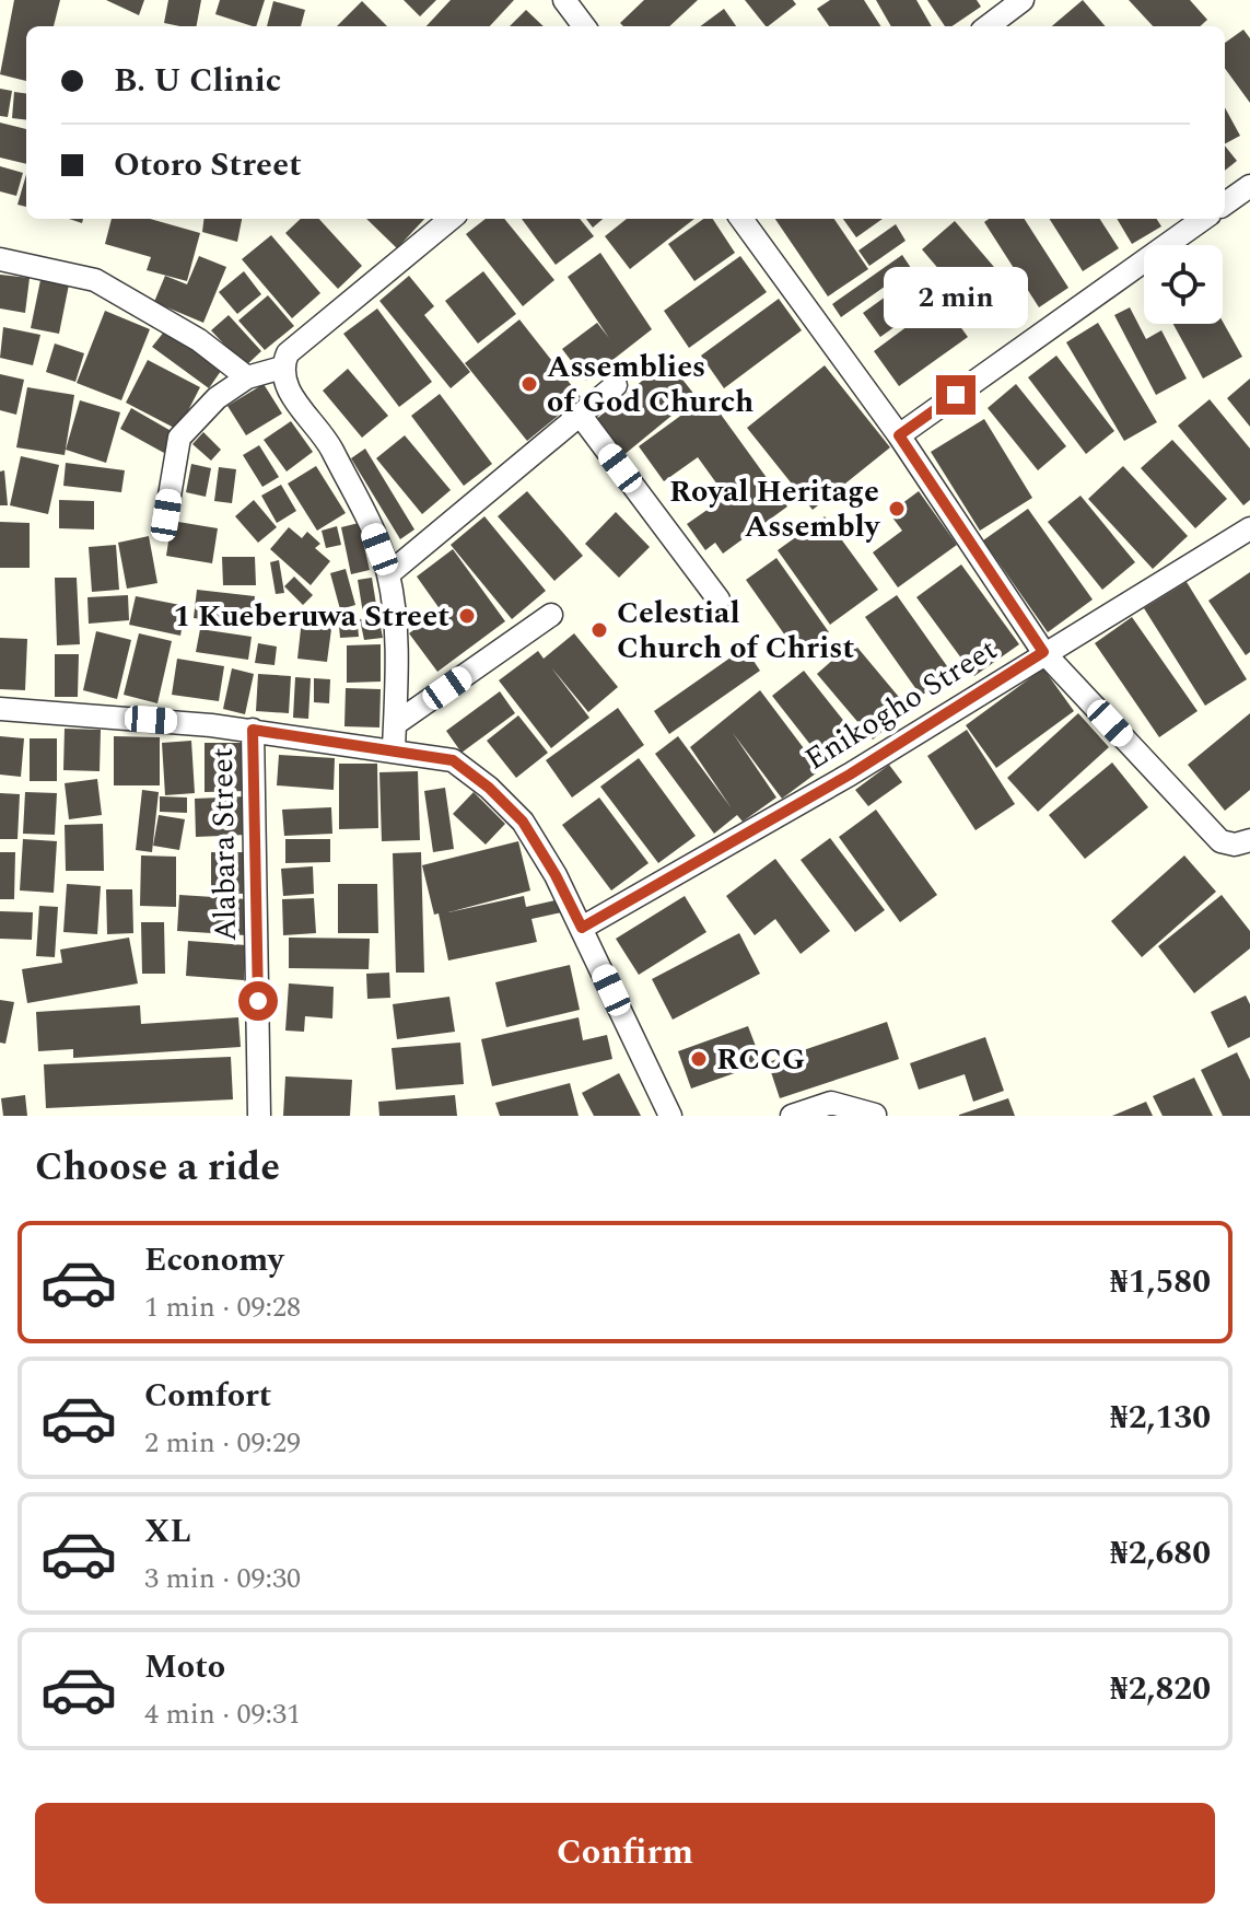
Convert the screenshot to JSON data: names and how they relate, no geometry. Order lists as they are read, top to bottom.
{
  "streets": {
    "street": ["Enikogho Street", "Alabara Street"]
  },
  "places": [
    "Assemblies of God Church",
    "Royal Heritage Assembly",
    "1 Kueberuwa Street",
    "Celestial Church of Christ",
    "RCCG"
  ],
  "page": {
    "banner": ["B. U Clinic", "Otoro Street"],
    "bubble": "2 min",
    "heading": "Choose a ride",
    "list": [
      {
        "name": "Economy",
        "note": "1 min · 09:28",
        "value": "₦1,580"
      },
      {
        "name": "Comfort",
        "note": "2 min · 09:29",
        "value": "₦2,130"
      },
      {
        "name": "XL",
        "note": "3 min · 09:30",
        "value": "₦2,680"
      },
      {
        "name": "Moto",
        "note": "4 min · 09:31",
        "value": "₦2,820"
      }
    ],
    "buttons": "Confirm"
  }
}
